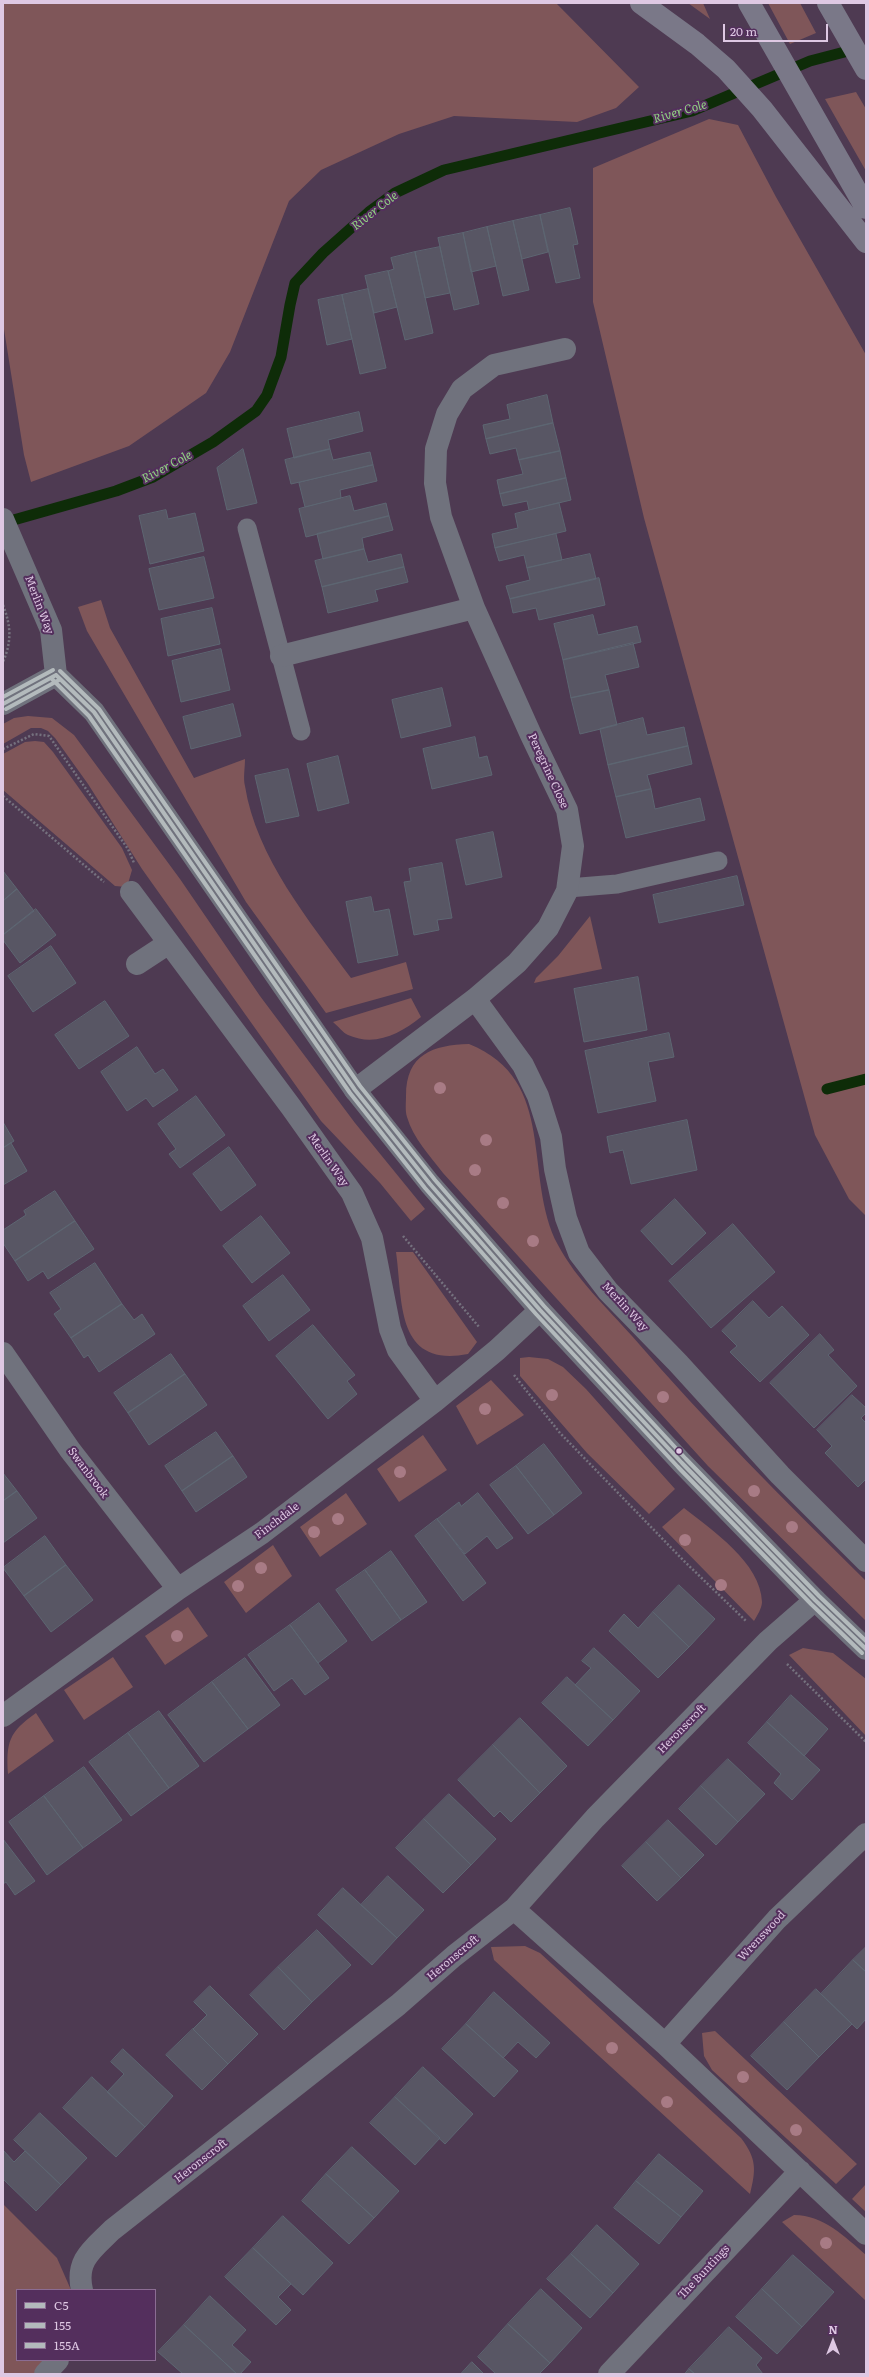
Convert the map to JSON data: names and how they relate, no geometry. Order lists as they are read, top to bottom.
{
  "streets": {
    "street": [
      "Merlin Way",
      "Peregrine Close",
      "Swanbrook",
      "Finchdale",
      "Heronscroft",
      "Wrenswood",
      "The Buntings"
    ]
  },
  "crossings": [
    ["Merlin Way", "Peregrine Close"],
    ["Merlin Way", "Finchdale"],
    ["Swanbrook", "Finchdale"]
  ],
  "water": ["River Cole"],
  "lines": ["transit line 155A", "transit line C5", "transit line 155"],
  "legend": ["C5", "155", "155A"],
  "scale_bar": "20 m",
  "north": "top"
}
